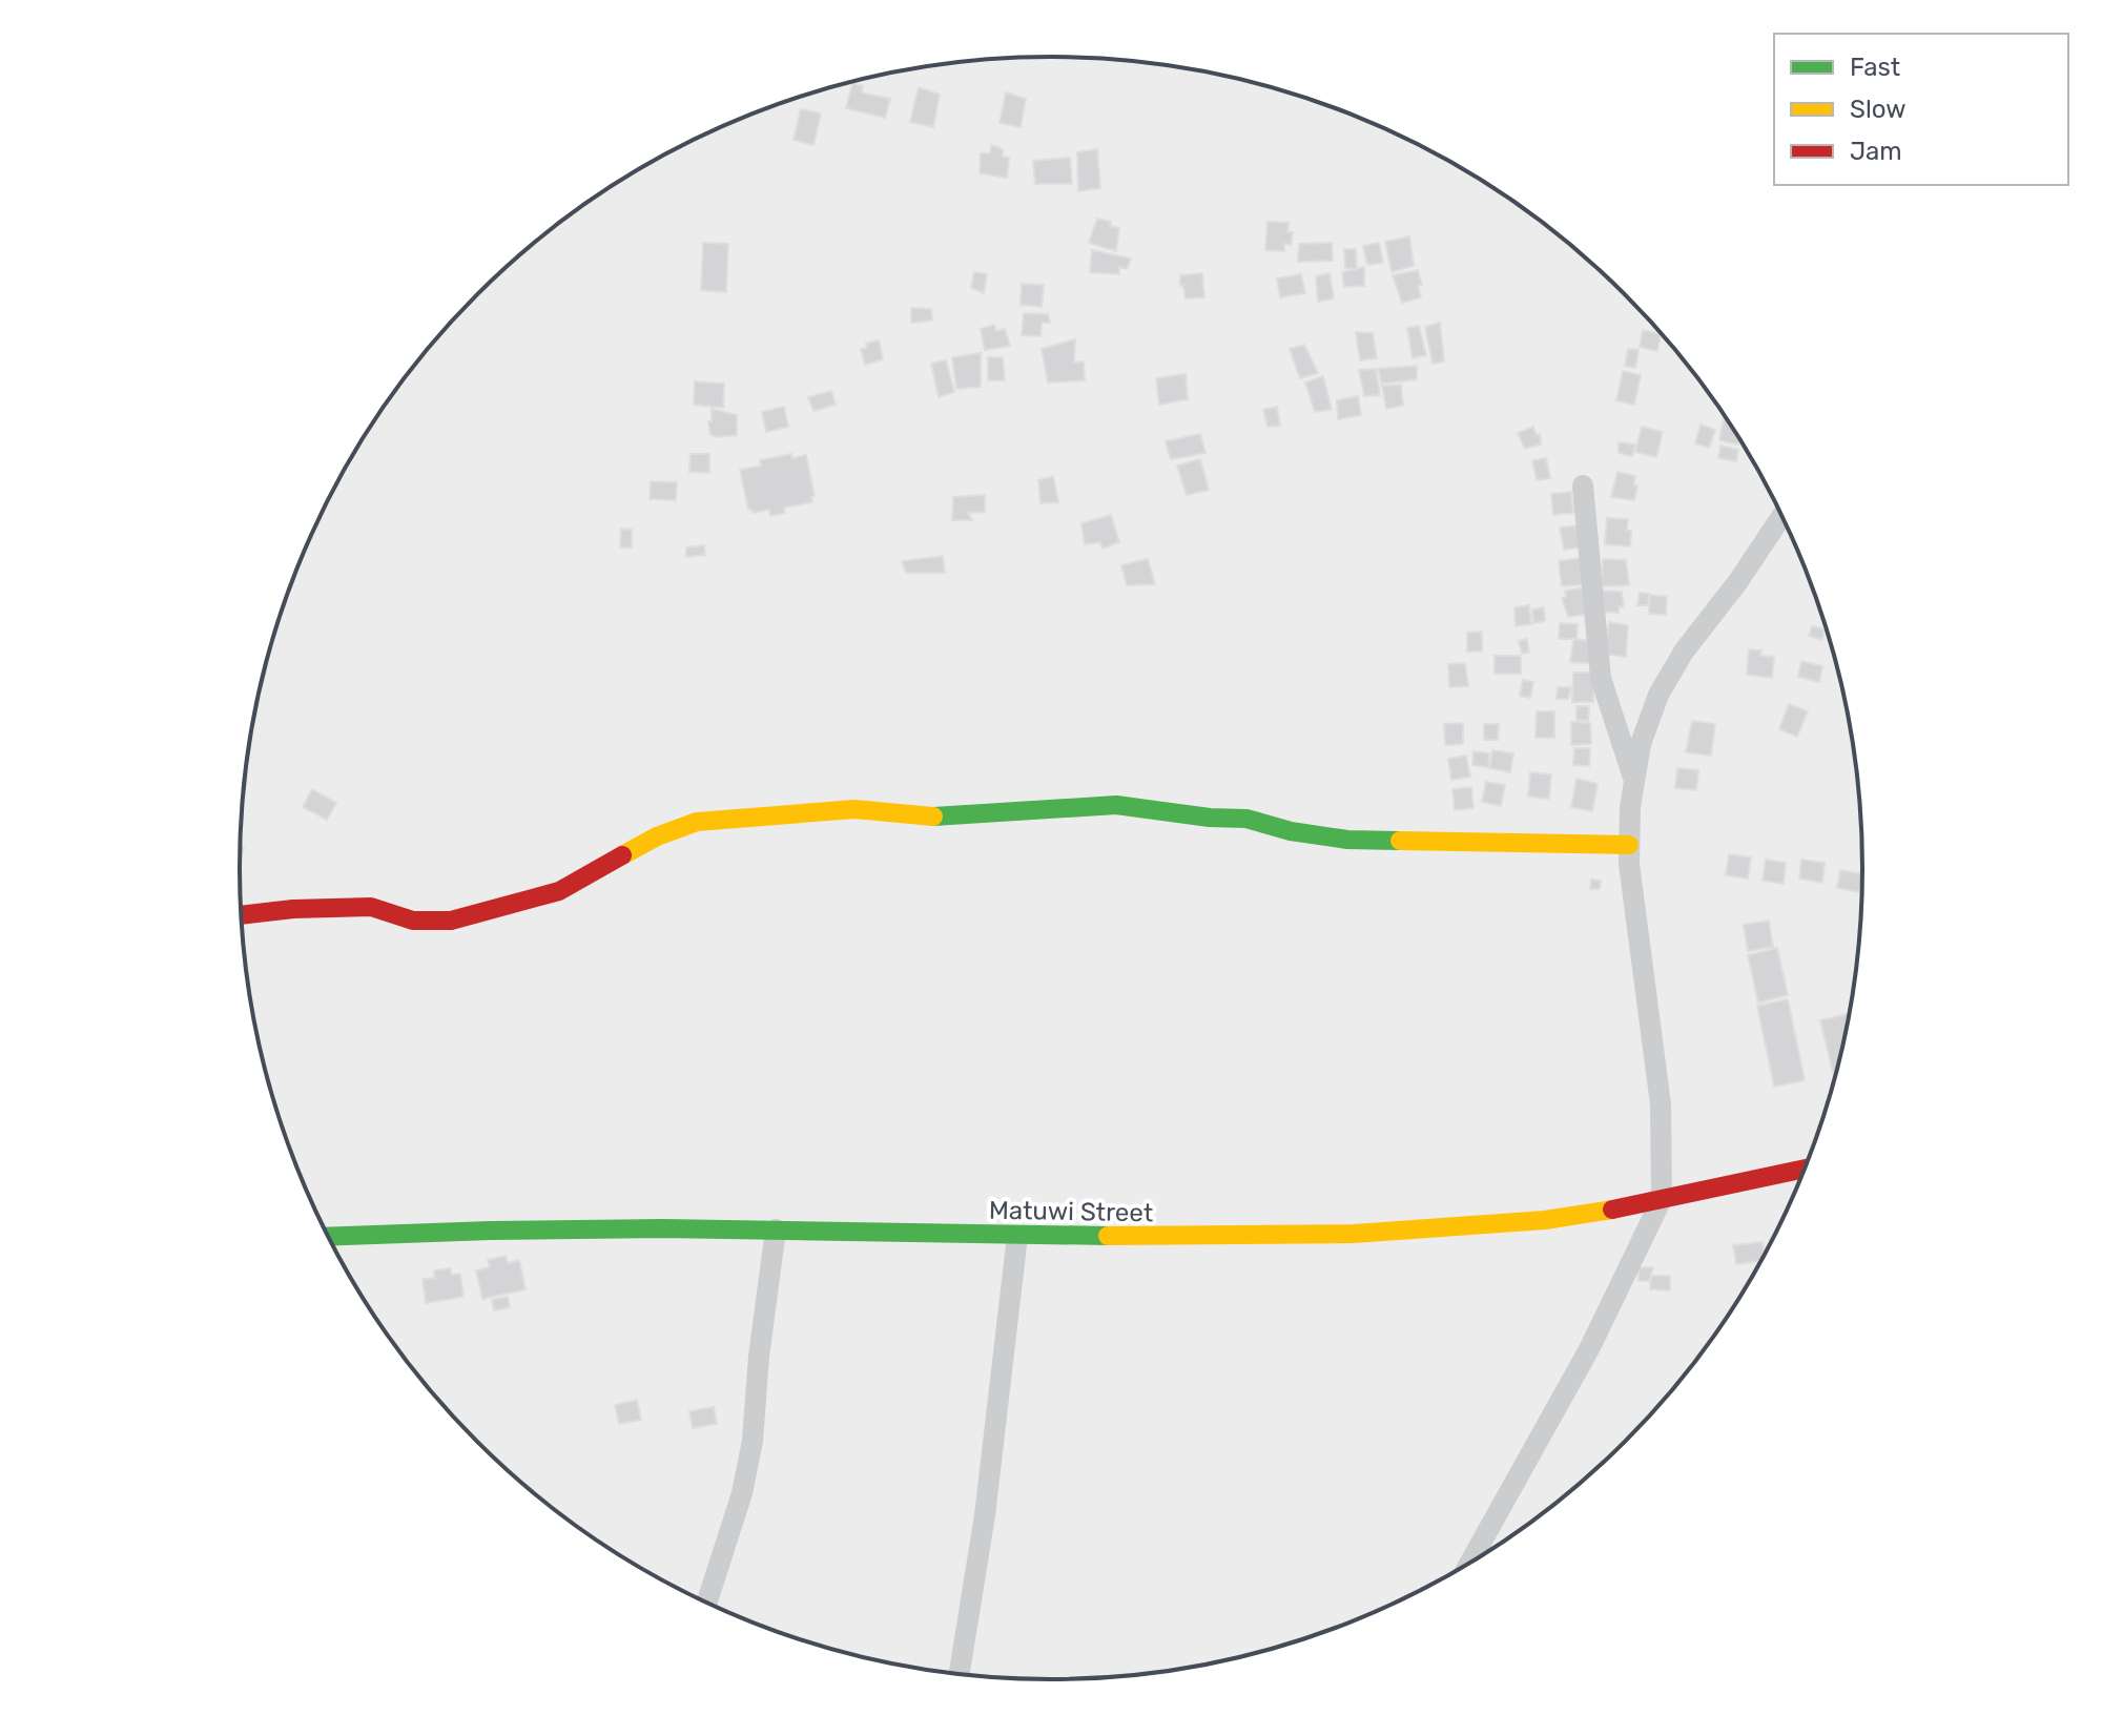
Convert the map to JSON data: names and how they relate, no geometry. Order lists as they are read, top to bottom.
{
  "streets": {
    "street": ["Matuwi Street"]
  },
  "legend": ["Fast", "Slow", "Jam"]
}
